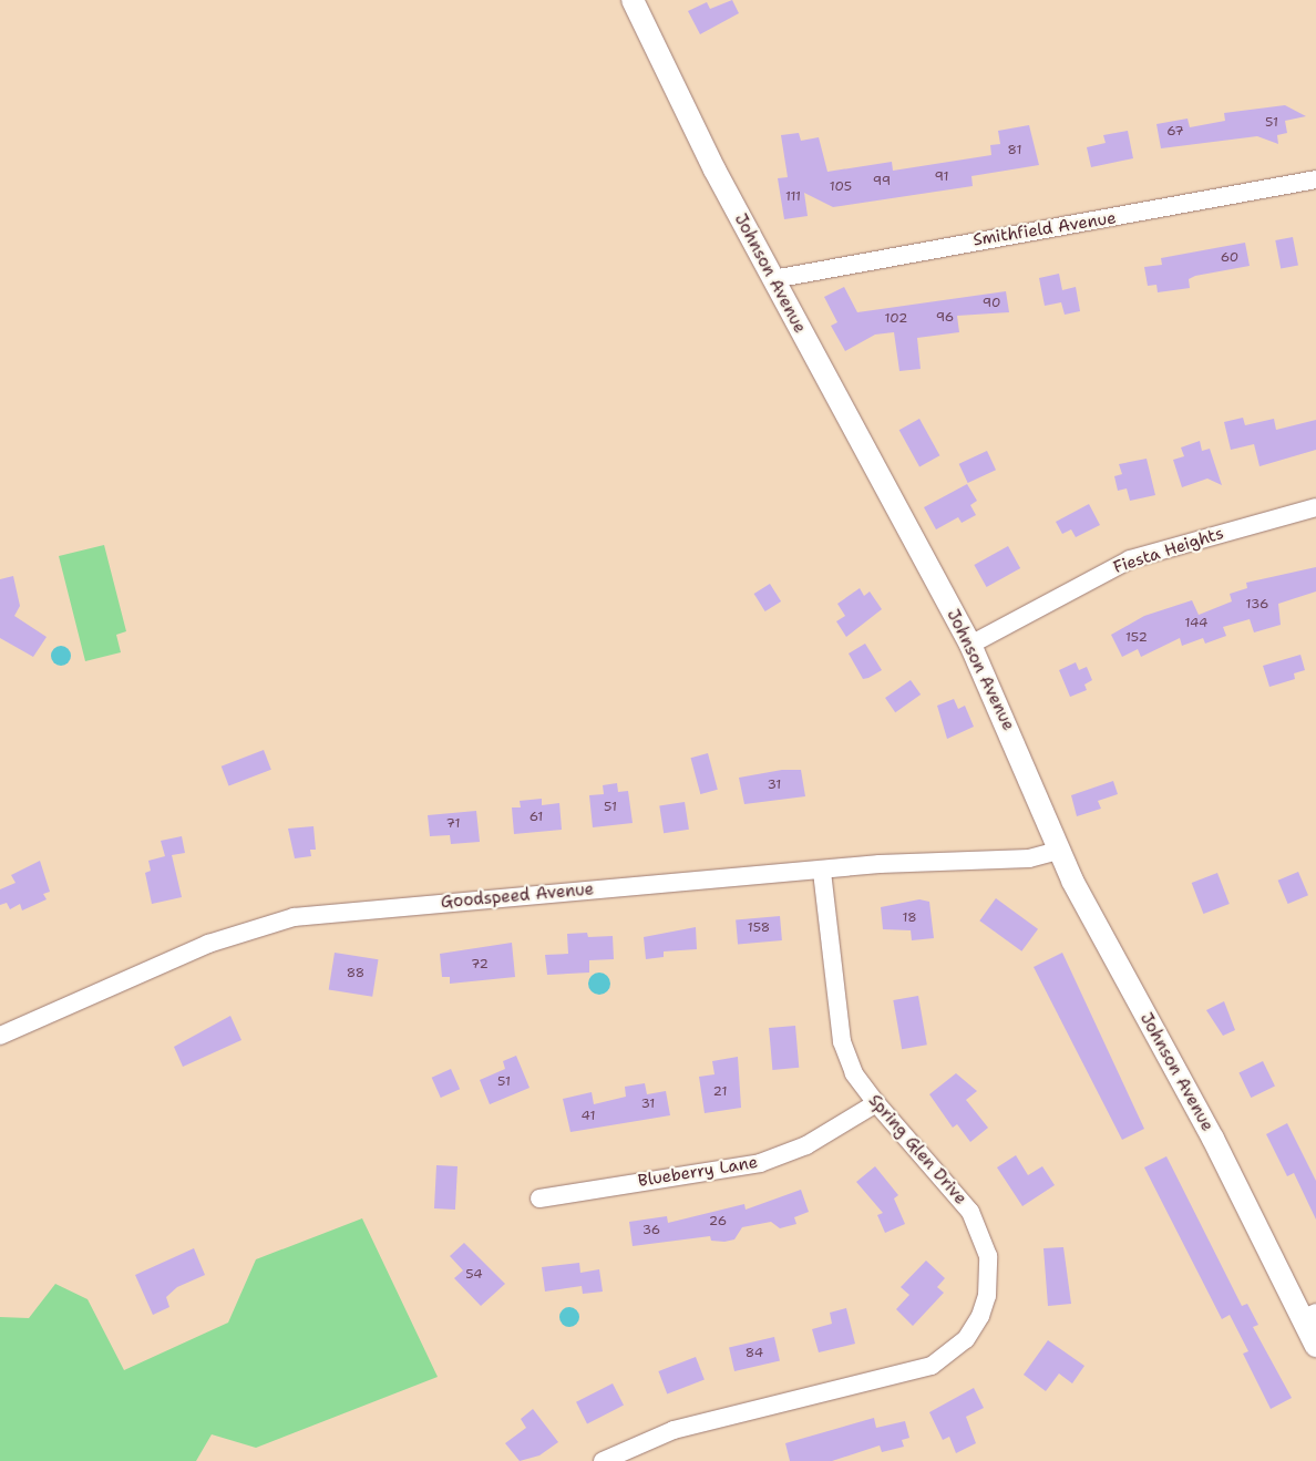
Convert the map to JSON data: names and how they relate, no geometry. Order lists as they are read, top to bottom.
{
  "streets": {
    "street": [
      "Smithfield Avenue",
      "Johnson Avenue",
      "Fiesta Heights",
      "Goodspeed Avenue",
      "Spring Glen Drive",
      "Blueberry Lane"
    ]
  },
  "crossings": [
    ["Smithfield Avenue", "Johnson Avenue"],
    ["Johnson Avenue", "Fiesta Heights"],
    ["Johnson Avenue", "Goodspeed Avenue"],
    ["Goodspeed Avenue", "Spring Glen Drive"],
    ["Spring Glen Drive", "Blueberry Lane"]
  ],
  "house_numbers": [
    "51",
    "67",
    "81",
    "91",
    "99",
    "105",
    "111",
    "60",
    "90",
    "96",
    "102",
    "136",
    "144",
    "152",
    "31",
    "51",
    "61",
    "71",
    "18",
    "158",
    "72",
    "88",
    "51",
    "21",
    "31",
    "41",
    "26",
    "36",
    "54",
    "84"
  ]
}
